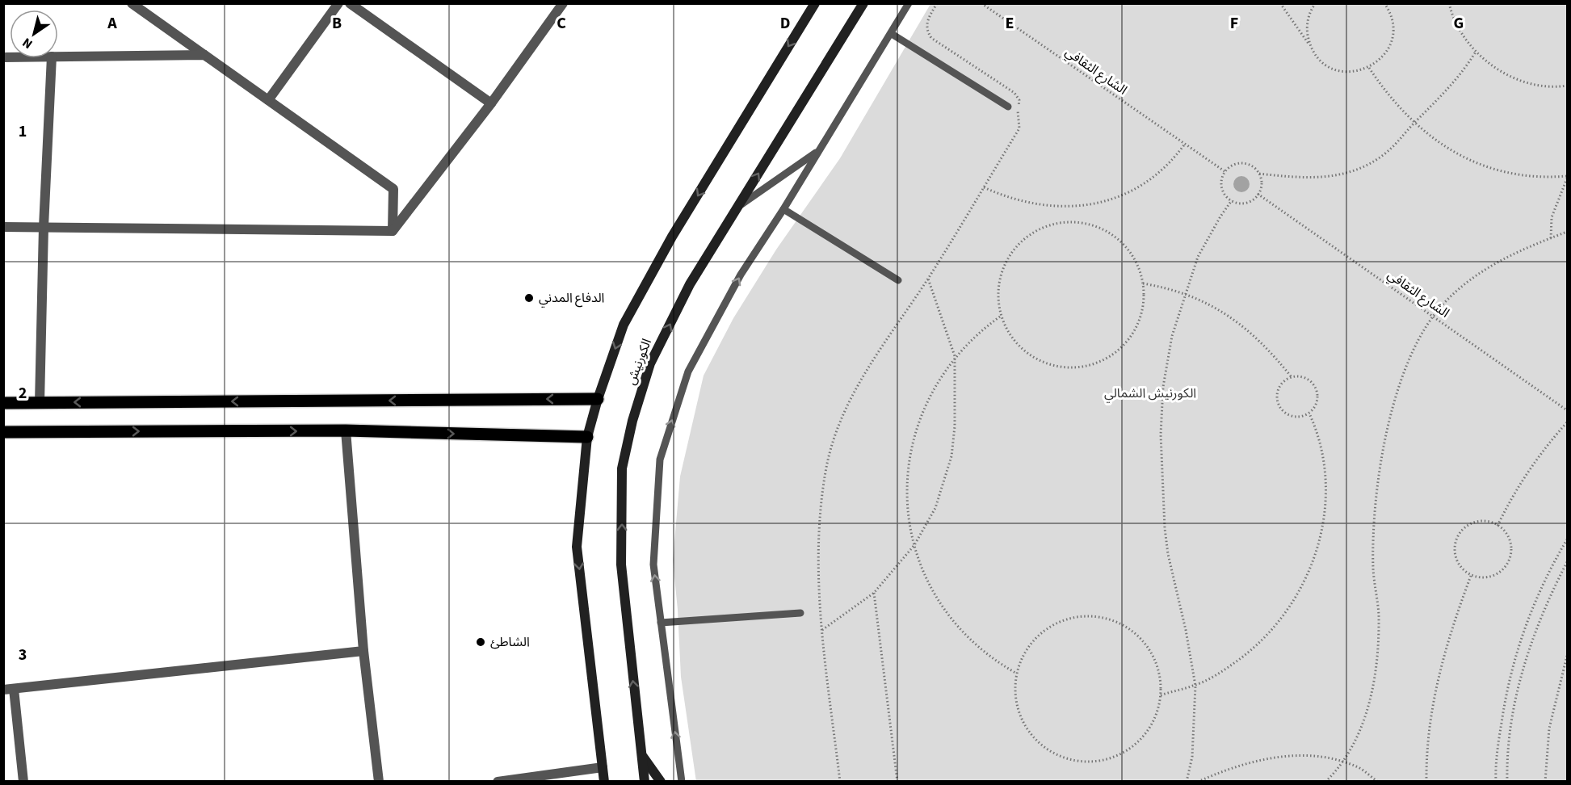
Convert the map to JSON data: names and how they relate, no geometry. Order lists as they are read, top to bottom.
{
  "streets": {
    "main road": ["الكورنيش"],
    "path": ["الشارع الثقافي"]
  },
  "parks": ["الكورنيش الشمالي"],
  "places": ["الدفاع المدني", "الشاطئ"],
  "north": "bottom left",
  "grid": {
    "columns": [
      "A",
      "B",
      "C",
      "D",
      "E",
      "F",
      "G"
    ],
    "rows": ["1", "2", "3"]
  }
}
